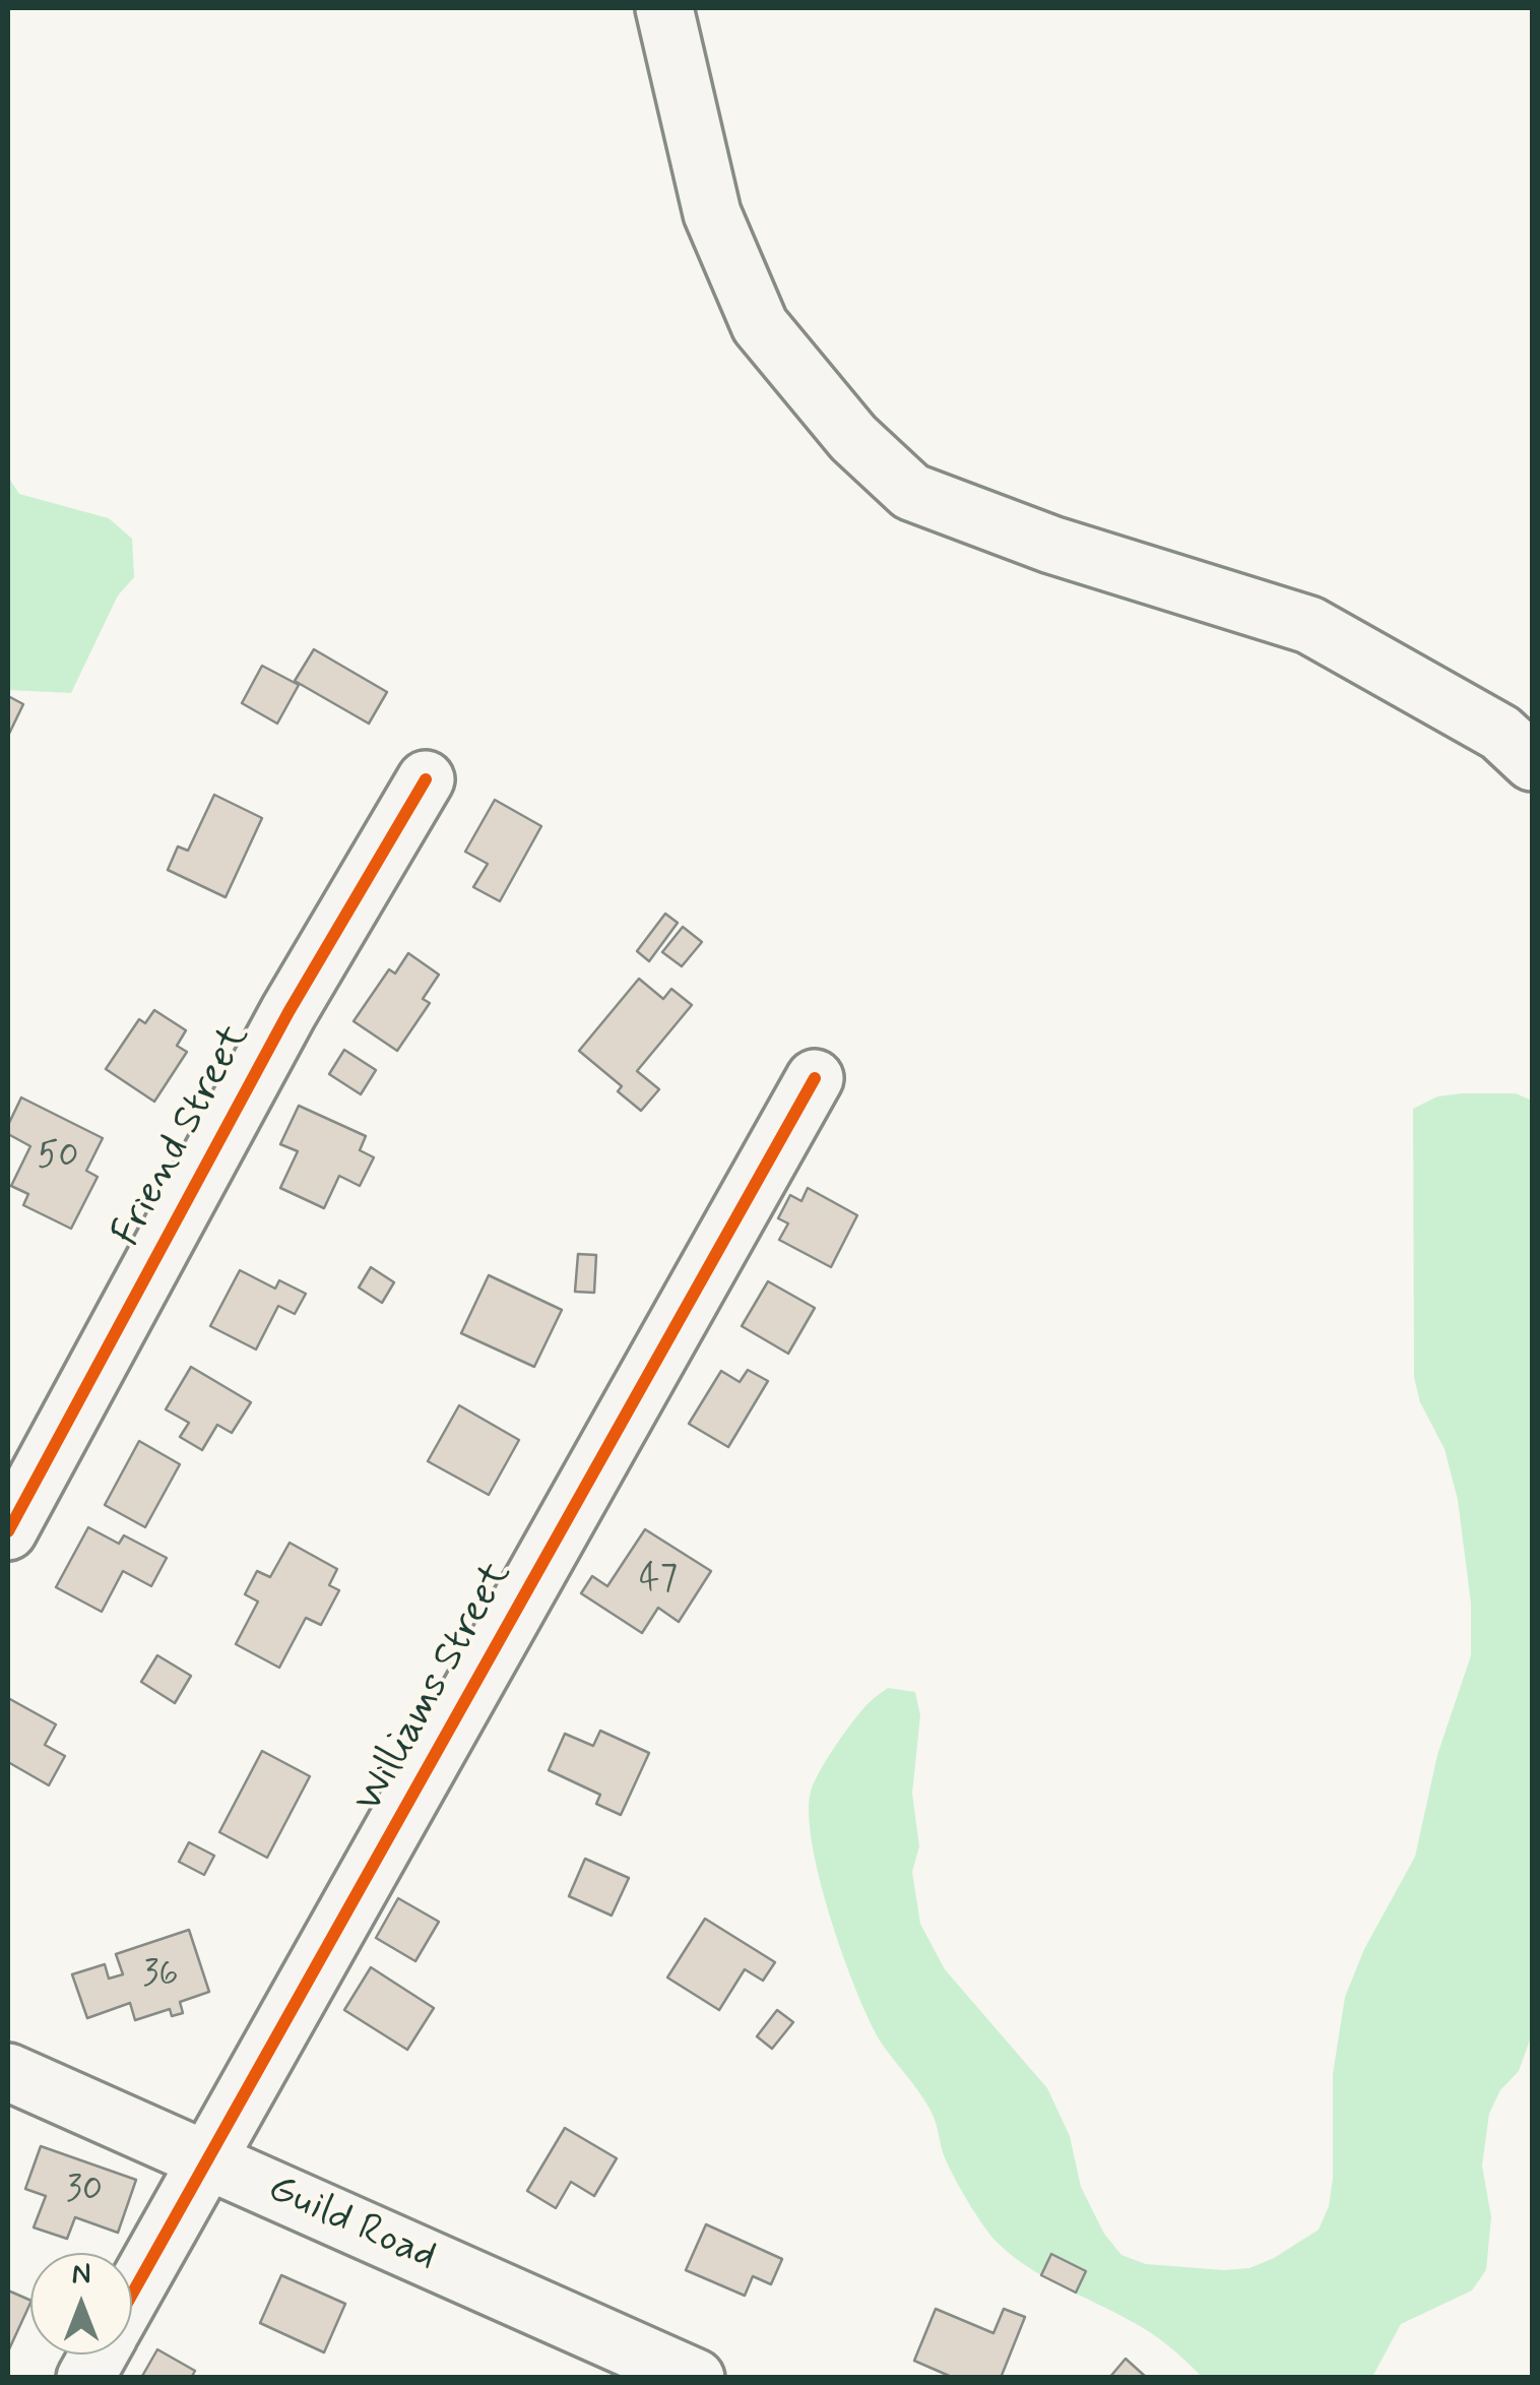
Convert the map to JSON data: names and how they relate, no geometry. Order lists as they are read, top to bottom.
{
  "streets": {
    "street": ["Friend Street", "Williams Street", "Guild Road"]
  },
  "crossings": [
    ["Williams Street", "Guild Road"]
  ],
  "house_numbers": [
    "50",
    "47",
    "36",
    "30"
  ],
  "north": "top"
}
